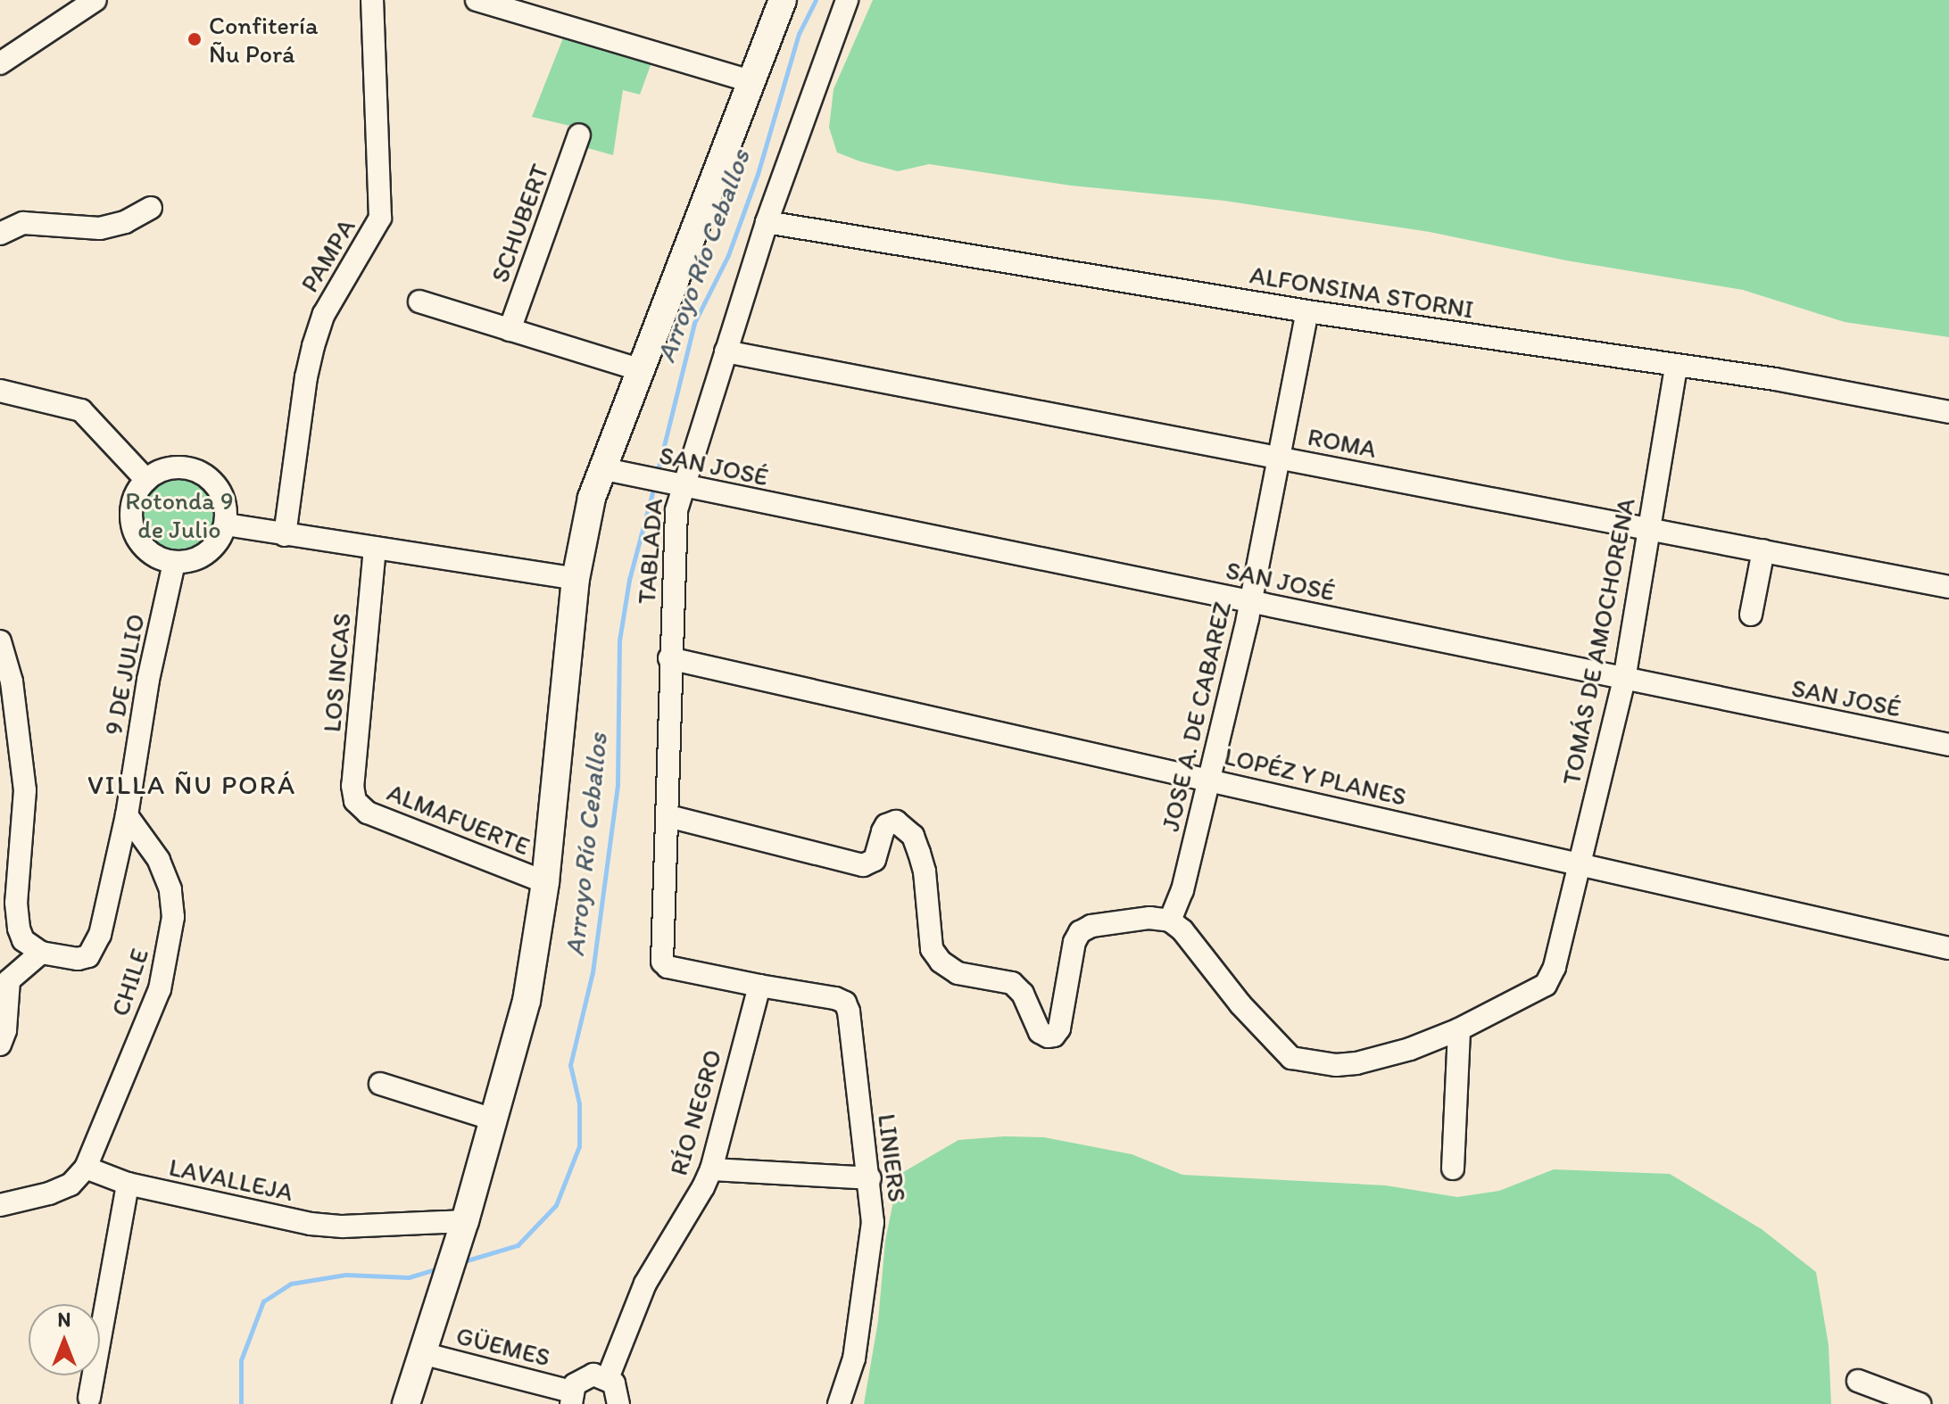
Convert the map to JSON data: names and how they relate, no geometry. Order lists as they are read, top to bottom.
{
  "streets": {
    "street": [
      "SCHUBERT",
      "PAMPA",
      "ALFONSINA STORNI",
      "ROMA",
      "SAN JOSÉ",
      "TABLADA",
      "TOMÁS DE AMOCHORENA",
      "LOS INCAS",
      "9 DE JULIO",
      "JOSE A. DE CABAREZ",
      "LOPÉZ Y PLANES",
      "ALMAFUERTE",
      "CHILE",
      "RÍO NEGRO",
      "LINIERS",
      "LAVALLEJA",
      "GÜEMES"
    ]
  },
  "crossings": [
    ["ALFONSINA STORNI", "TABLADA"],
    ["ALFONSINA STORNI", "TOMÁS DE AMOCHORENA"],
    ["ALFONSINA STORNI", "JOSE A. DE CABAREZ"],
    ["ROMA", "TABLADA"],
    ["ROMA", "TOMÁS DE AMOCHORENA"],
    ["ROMA", "JOSE A. DE CABAREZ"],
    ["SAN JOSÉ", "TABLADA"],
    ["SAN JOSÉ", "TOMÁS DE AMOCHORENA"],
    ["SAN JOSÉ", "JOSE A. DE CABAREZ"],
    ["TABLADA", "LOPÉZ Y PLANES"],
    ["TABLADA", "RÍO NEGRO"],
    ["TABLADA", "LINIERS"],
    ["TOMÁS DE AMOCHORENA", "LOPÉZ Y PLANES"],
    ["LOS INCAS", "ALMAFUERTE"],
    ["9 DE JULIO", "CHILE"],
    ["JOSE A. DE CABAREZ", "LOPÉZ Y PLANES"],
    ["CHILE", "LAVALLEJA"],
    ["RÍO NEGRO", "LINIERS"]
  ],
  "districts": ["VILLA ÑU PORÁ"],
  "water": ["Arroyo Río Ceballos"],
  "parks": ["Rotonda 9 de Julio"],
  "places": ["Confitería Ñu Porá"],
  "north": "top"
}
